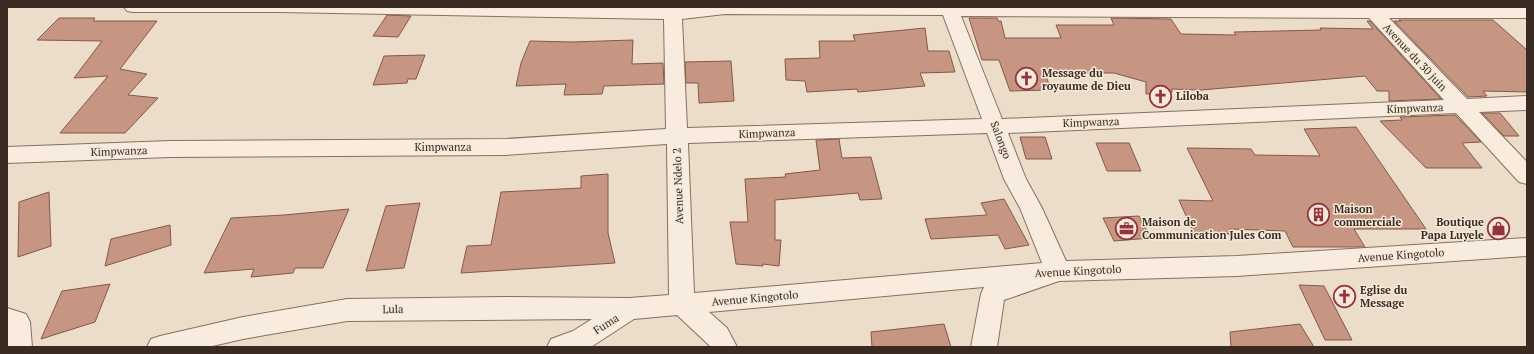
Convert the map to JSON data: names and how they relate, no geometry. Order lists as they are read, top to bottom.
{
  "streets": {
    "street": [
      "Avenue du 30 juin",
      "Kimpwanza",
      "Salongo",
      "Avenue Ndelo 2",
      "Avenue Kingotolo",
      "Lula",
      "Fuma"
    ]
  },
  "crossings": [
    ["Avenue du 30 juin", "Kimpwanza"],
    ["Kimpwanza", "Salongo"],
    ["Kimpwanza", "Avenue Ndelo 2"],
    ["Salongo", "Avenue Kingotolo"],
    ["Avenue Ndelo 2", "Avenue Kingotolo"],
    ["Avenue Kingotolo", "Lula"],
    ["Avenue Kingotolo", "Fuma"],
    ["Lula", "Fuma"]
  ],
  "places": {
    "church": ["Message du royaume de Dieu", "Liloba", "Eglise du Message"],
    "building": ["Maison commerciale"],
    "office": ["Maison de Communication Jules Com"],
    "shop": ["Boutique Papa Luyele"]
  }
}
